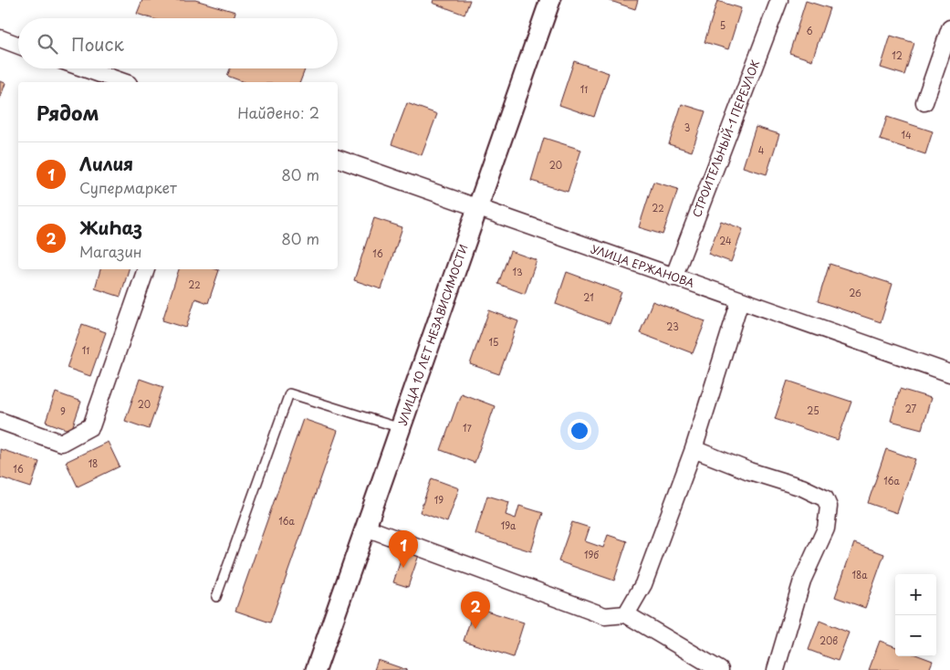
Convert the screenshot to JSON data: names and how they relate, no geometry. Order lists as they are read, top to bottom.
{
  "streets": {
    "street": ["СТРОИТЕЛЬНЫЙ-1 ПЕРЕУЛОК", "УЛИЦА ЕРЖАНОВА", "УЛИЦА 10 ЛЕТ НЕЗАВИСИМОСТИ"]
  },
  "crossings": [
    ["СТРОИТЕЛЬНЫЙ-1 ПЕРЕУЛОК", "УЛИЦА ЕРЖАНОВА"],
    ["УЛИЦА ЕРЖАНОВА", "УЛИЦА 10 ЛЕТ НЕЗАВИСИМОСТИ"]
  ],
  "house_numbers": [
    "5",
    "6",
    "12",
    "11",
    "3",
    "14",
    "4",
    "20",
    "22",
    "24",
    "16",
    "13",
    "22",
    "26",
    "21",
    "23",
    "15",
    "11",
    "20",
    "27",
    "25",
    "9",
    "17",
    "18",
    "16",
    "16а",
    "19",
    "16а",
    "19а",
    "19б",
    "18а",
    "20в"
  ],
  "page": {
    "search": "Поиск",
    "heading": ["Рядом", "Найдено: 2"],
    "list": [
      {
        "mark": "1",
        "name": "Лилия",
        "note": "Супермаркет",
        "value": "80 m"
      },
      {
        "mark": "2",
        "name": "ЖиҺаз",
        "note": "Магазин",
        "value": "80 m"
      }
    ],
    "pins": ["1", "2"],
    "map_buttons": ["+", "−"]
  }
}
